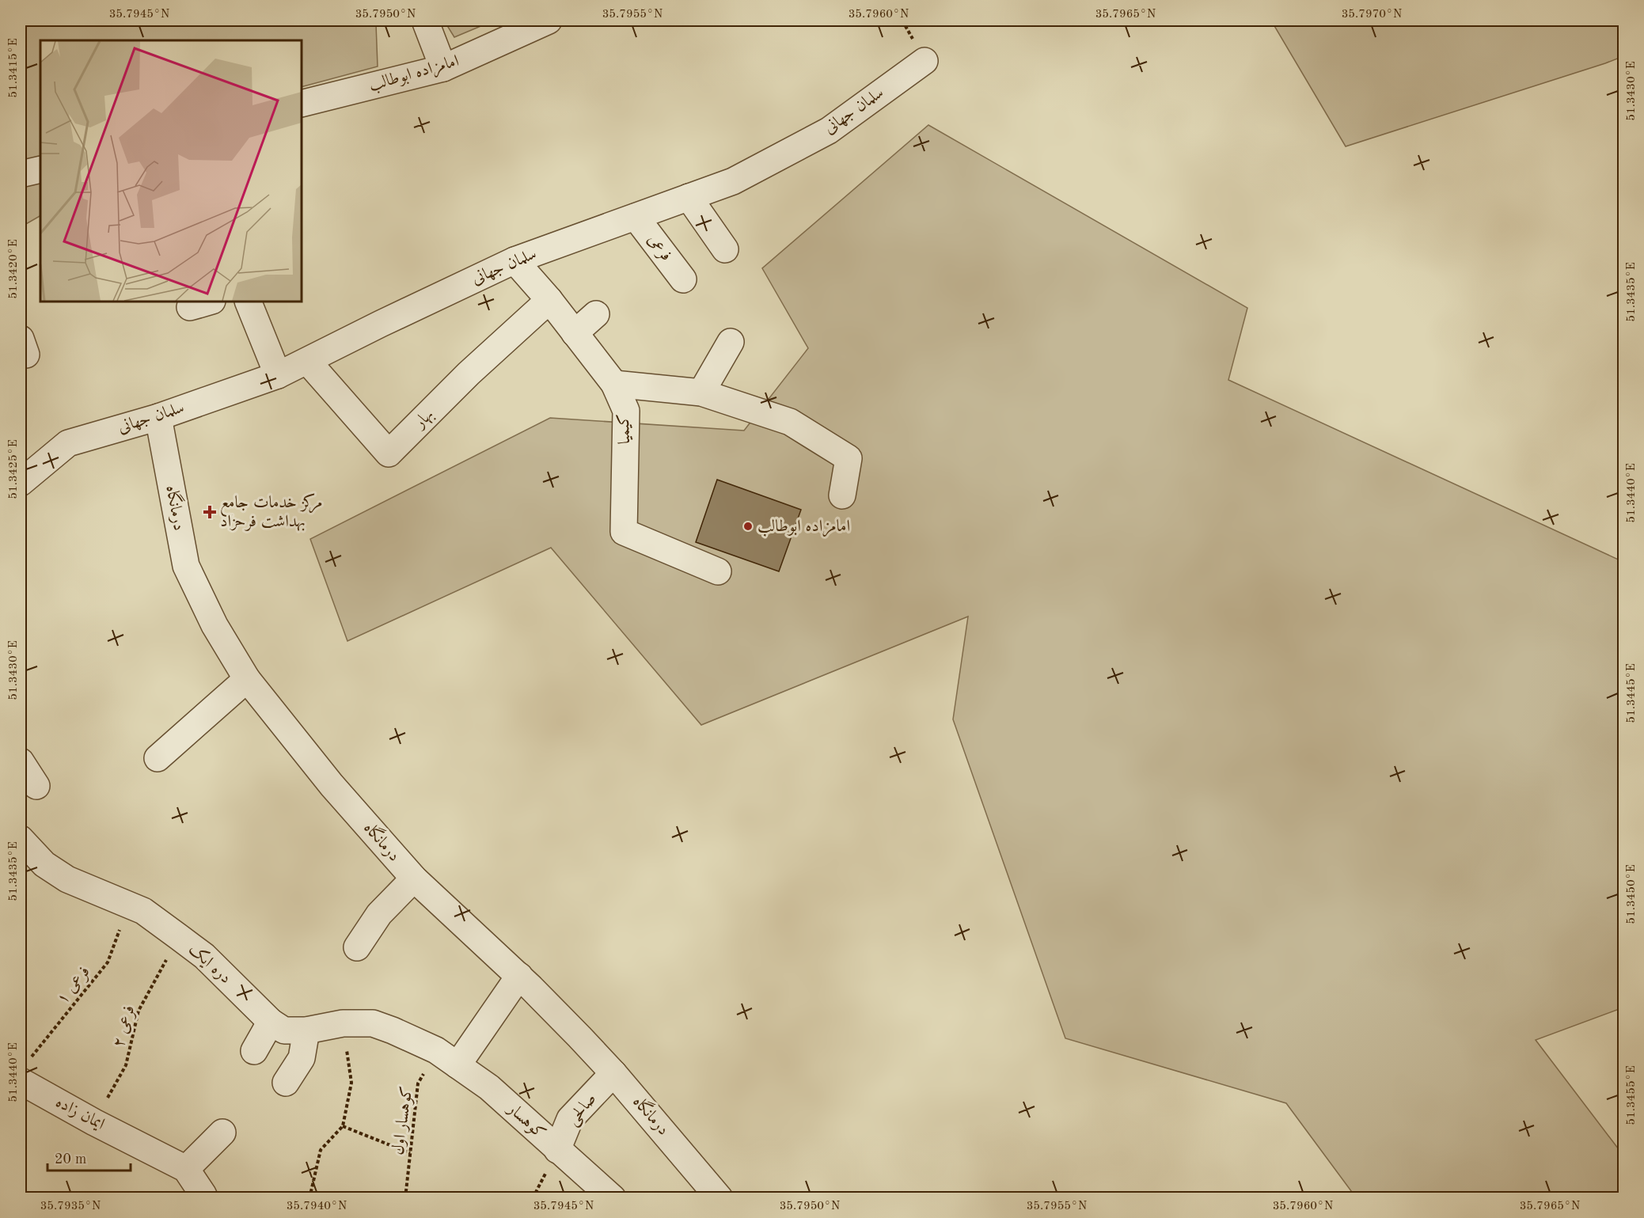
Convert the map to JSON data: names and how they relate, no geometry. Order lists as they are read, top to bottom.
{
  "streets": {
    "street": [
      "امامزاده ابوطالب",
      "سلمان جهانی",
      "فرعی",
      "بهار",
      "کیمیا",
      "درمانگاه",
      "دره ایک",
      "صالحی",
      "ایمان زاده",
      "کوهسار"
    ],
    "path": ["فرعی ۱", "فرعی ۲", "کوهسار اول"]
  },
  "crossings": [
    ["سلمان جهانی", "فرعی"],
    ["سلمان جهانی", "بهار"],
    ["سلمان جهانی", "کیمیا"],
    ["سلمان جهانی", "درمانگاه"],
    ["بهار", "کیمیا"],
    ["درمانگاه", "صالحی"],
    ["دره ایک", "فرعی ۱"],
    ["دره ایک", "فرعی ۲"],
    ["دره ایک", "کوهسار اول"],
    ["دره ایک", "کوهسار"],
    ["فرعی ۲", "ایمان زاده"],
    ["صالحی", "کوهسار"],
    ["کوهسار اول", "کوهسار"]
  ],
  "places": {
    "health": ["مركز خدمات جامع بهداشت فرحزاد"],
    "other": ["امامزاده ابوطالب"]
  },
  "scale_bar": "20 m",
  "coordinates": [
    "35.7945°N",
    "35.7950°N",
    "35.7955°N",
    "35.7960°N",
    "35.7965°N",
    "35.7970°N",
    "51.3415°E",
    "51.3430°E",
    "51.3420°E",
    "51.3435°E",
    "51.3425°E",
    "51.3440°E",
    "51.3445°E",
    "51.3450°E",
    "51.3455°E",
    "35.7935°N",
    "35.7940°N"
  ]
}
